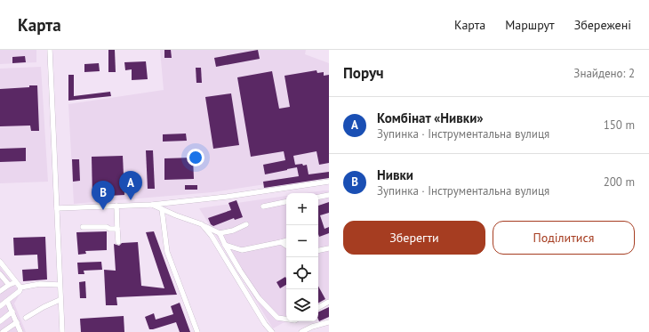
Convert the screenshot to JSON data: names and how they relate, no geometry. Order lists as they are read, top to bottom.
{
  "page": {
    "header": "Карта",
    "nav": ["Карта", "Маршрут", "Збережені"],
    "heading": ["Поруч", "Знайдено: 2"],
    "list": [
      {
        "mark": "A",
        "name": "Комбінат «Нивки»",
        "note": "Зупинка · Інструментальна вулиця",
        "value": "150 m"
      },
      {
        "mark": "B",
        "name": "Нивки",
        "note": "Зупинка · Інструментальна вулиця",
        "value": "200 m"
      }
    ],
    "pins": ["A", "B"],
    "map_buttons": ["+", "−"],
    "buttons": ["Зберегти", "Поділитися"]
  }
}
